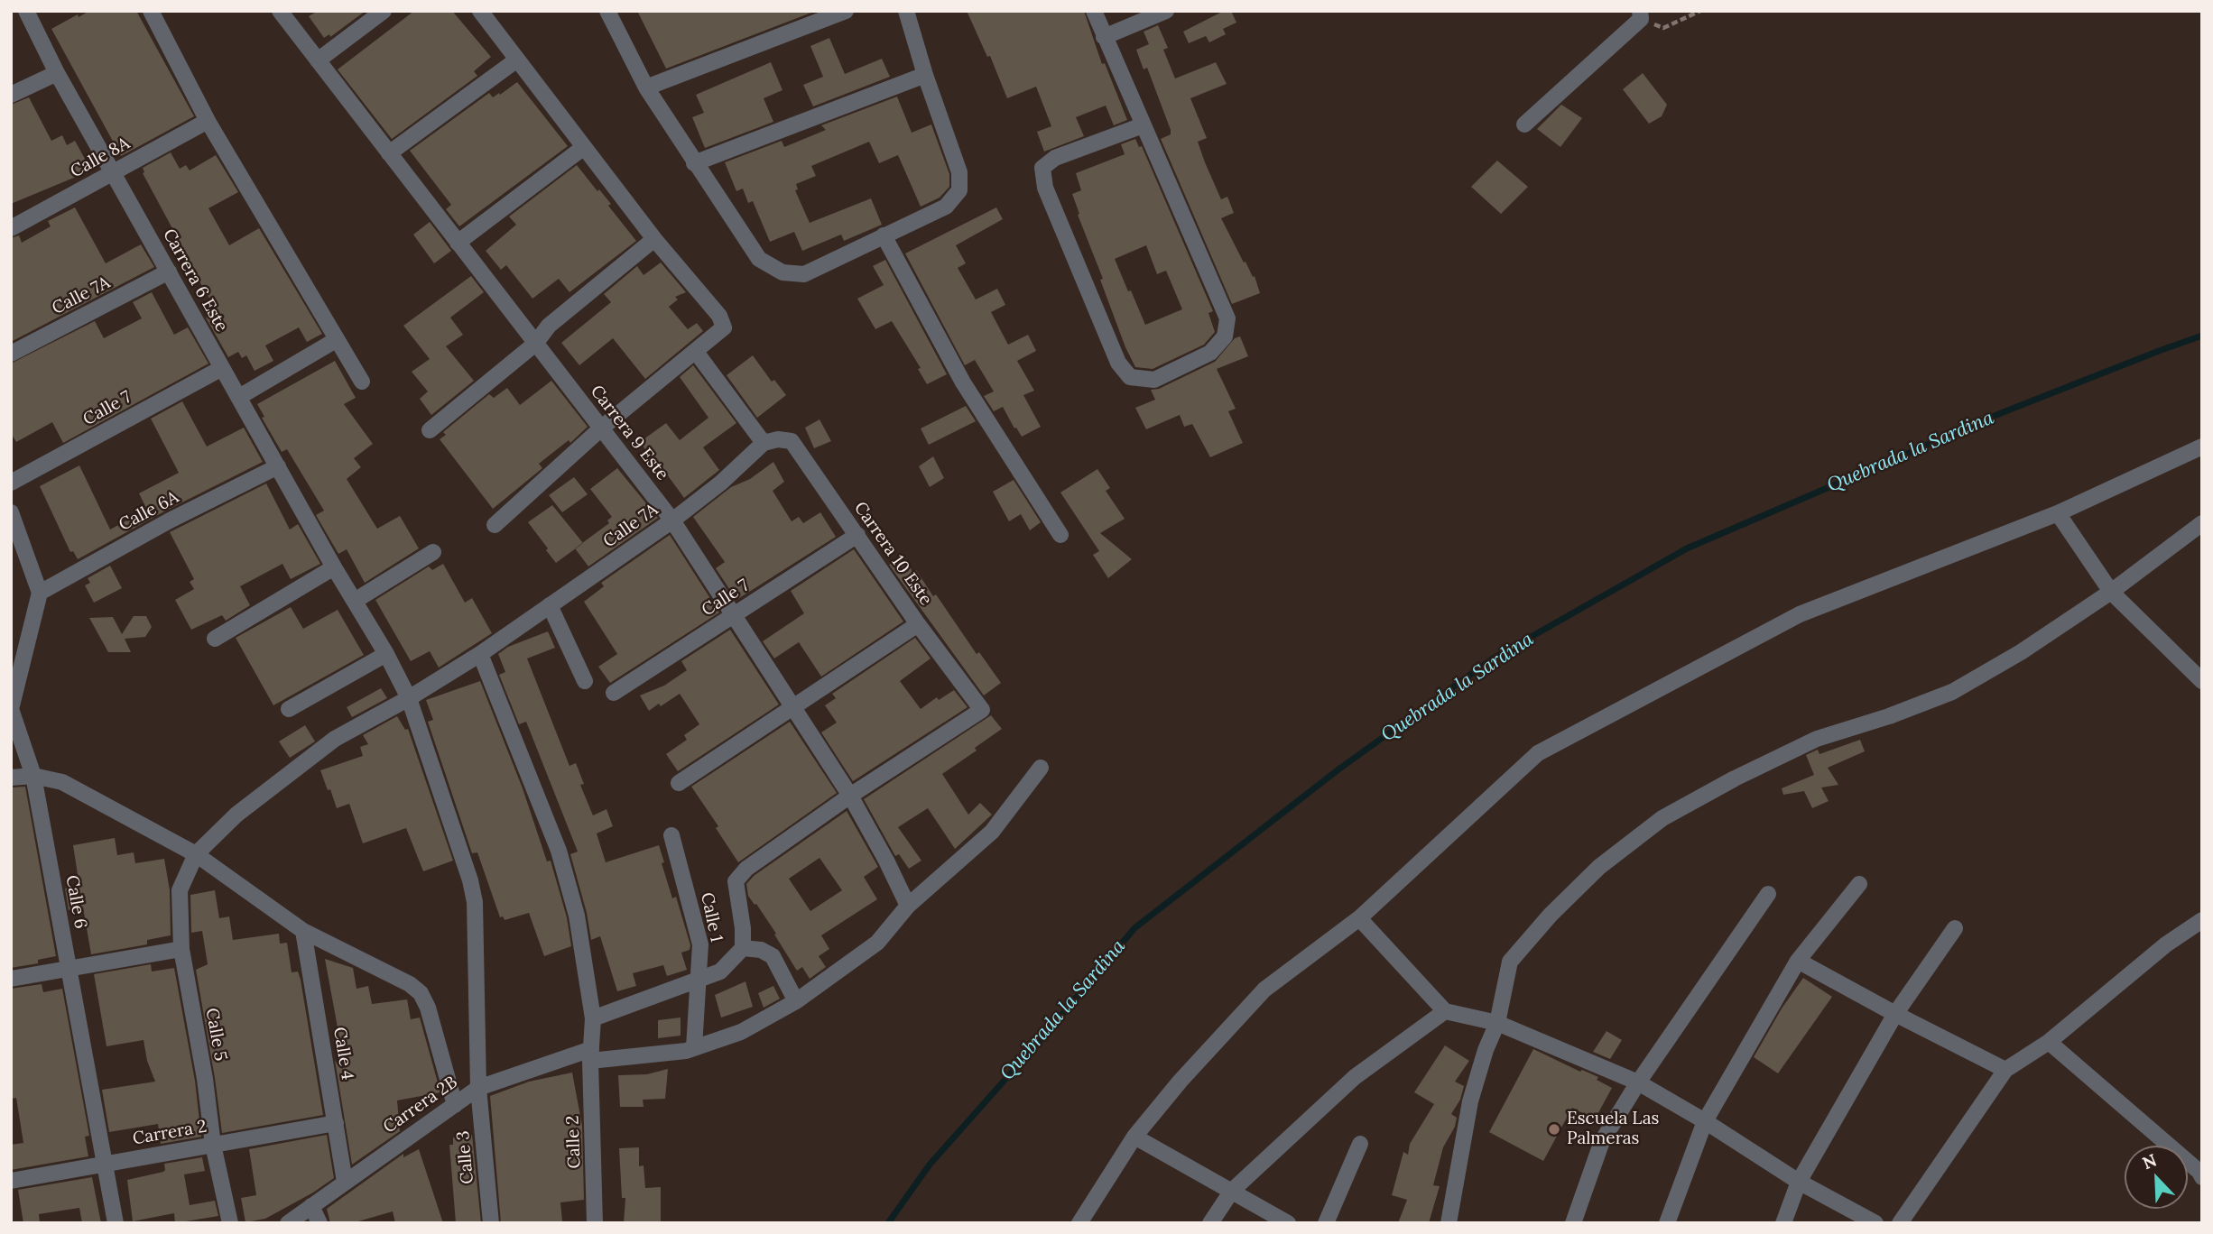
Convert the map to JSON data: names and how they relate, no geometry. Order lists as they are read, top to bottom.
{
  "streets": {
    "street": [
      "Calle 8A",
      "Carrera 6 Este",
      "Calle 7A",
      "Calle 7",
      "Carrera 9 Este",
      "Calle 6A",
      "Carrera 10 Este",
      "Calle 6",
      "Calle 1",
      "Calle 5",
      "Calle 4",
      "Carrera 2B",
      "Carrera 2",
      "Calle 2",
      "Calle 3"
    ]
  },
  "crossings": [
    ["Calle 8A", "Carrera 6 Este"],
    ["Carrera 6 Este", "Calle 7A"],
    ["Carrera 6 Este", "Calle 7"],
    ["Carrera 6 Este", "Calle 6A"],
    ["Carrera 6 Este", "Calle 3"],
    ["Calle 7A", "Carrera 9 Este"],
    ["Calle 7A", "Carrera 10 Este"],
    ["Calle 7A", "Calle 5"],
    ["Calle 7A", "Calle 2"],
    ["Calle 7A", "Calle 3"],
    ["Calle 7", "Carrera 9 Este"],
    ["Calle 7", "Carrera 10 Este"],
    ["Carrera 9 Este", "Carrera 10 Este"],
    ["Carrera 9 Este", "Carrera 2B"],
    ["Calle 6A", "Calle 6"],
    ["Calle 6", "Carrera 2"],
    ["Calle 1", "Carrera 2B"],
    ["Calle 5", "Carrera 2"],
    ["Calle 4", "Carrera 2B"],
    ["Calle 4", "Carrera 2"],
    ["Carrera 2B", "Calle 2"],
    ["Carrera 2B", "Calle 3"]
  ],
  "water": ["Quebrada la Sardina"],
  "places": ["Escuela Las Palmeras"],
  "north": "top left"
}
